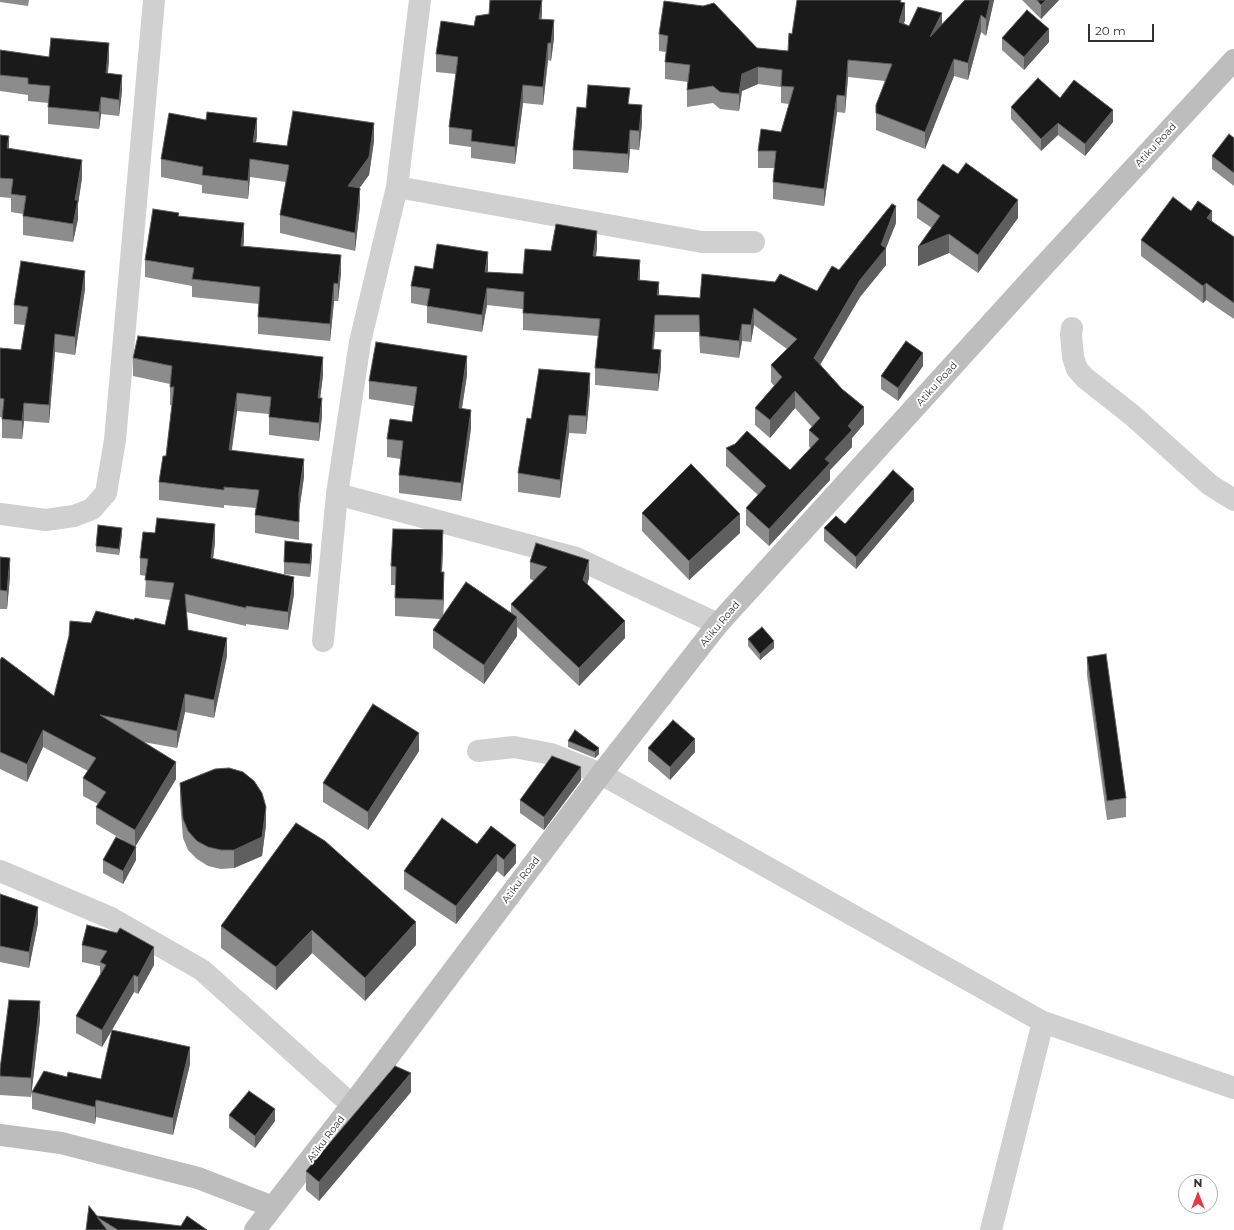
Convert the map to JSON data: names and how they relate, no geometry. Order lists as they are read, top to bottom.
{
  "streets": {
    "street": ["Atiku Road"]
  },
  "scale_bar": "20 m",
  "north": "top"
}
